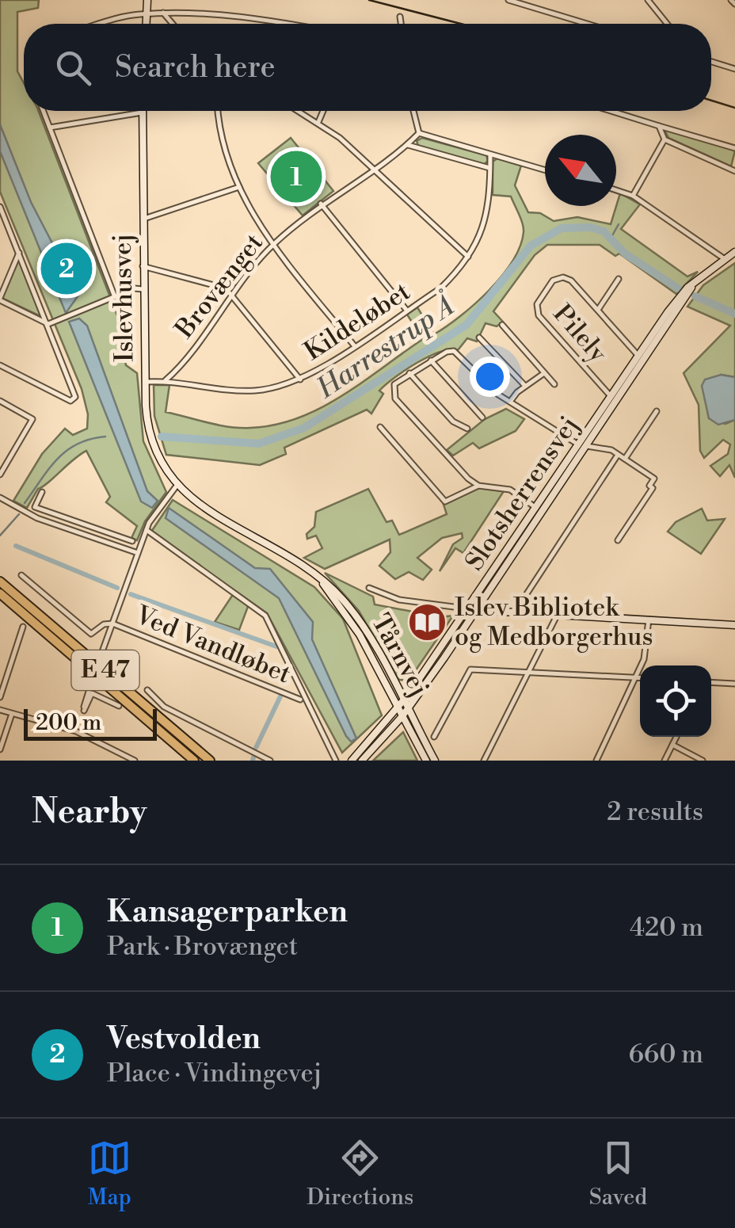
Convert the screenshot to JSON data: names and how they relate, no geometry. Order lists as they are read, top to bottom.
{
  "streets": {
    "highway": ["E 47"],
    "street": [
      "Brovænget",
      "Islevhusvej",
      "Kildeløbet",
      "Pilely",
      "Slotsherrensvej",
      "Ved Vandløbet",
      "Tårnvej"
    ]
  },
  "crossings": [
    ["Brovænget", "Kildeløbet"],
    ["Islevhusvej", "Kildeløbet"],
    ["Islevhusvej", "Tårnvej"],
    ["Pilely", "Slotsherrensvej"],
    ["Slotsherrensvej", "Tårnvej"]
  ],
  "water": ["Harrestrup Å"],
  "places": {
    "library": ["Islev Bibliotek og Medborgerhus"]
  },
  "scale_bar": "200 m",
  "north": "top left",
  "page": {
    "search": "Search here",
    "pins": ["1", "2"],
    "scale": "200 m",
    "heading": ["Nearby", "2 results"],
    "list": [
      {
        "mark": "1",
        "name": "Kansagerparken",
        "note": "Park · Brovænget",
        "value": "420 m"
      },
      {
        "mark": "2",
        "name": "Vestvolden",
        "note": "Place · Vindingevej",
        "value": "660 m"
      }
    ],
    "nav": ["Map", "Directions", "Saved"]
  }
}
